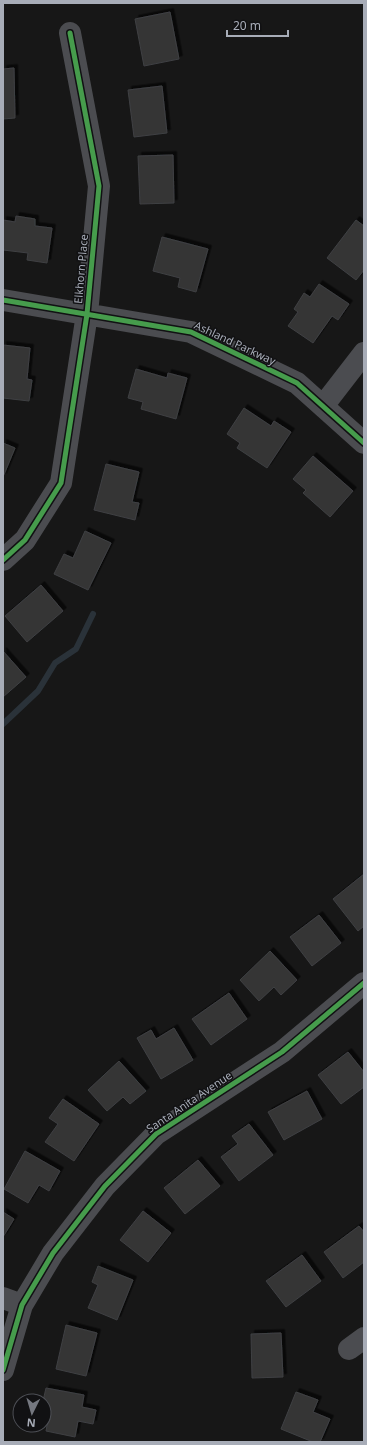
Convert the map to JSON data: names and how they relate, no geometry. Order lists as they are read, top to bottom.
{
  "streets": {
    "street": ["Elkhorn Place", "Ashland Parkway", "Santa Anita Avenue"]
  },
  "crossings": [
    ["Elkhorn Place", "Ashland Parkway"]
  ],
  "scale_bar": "20 m",
  "north": "bottom"
}
